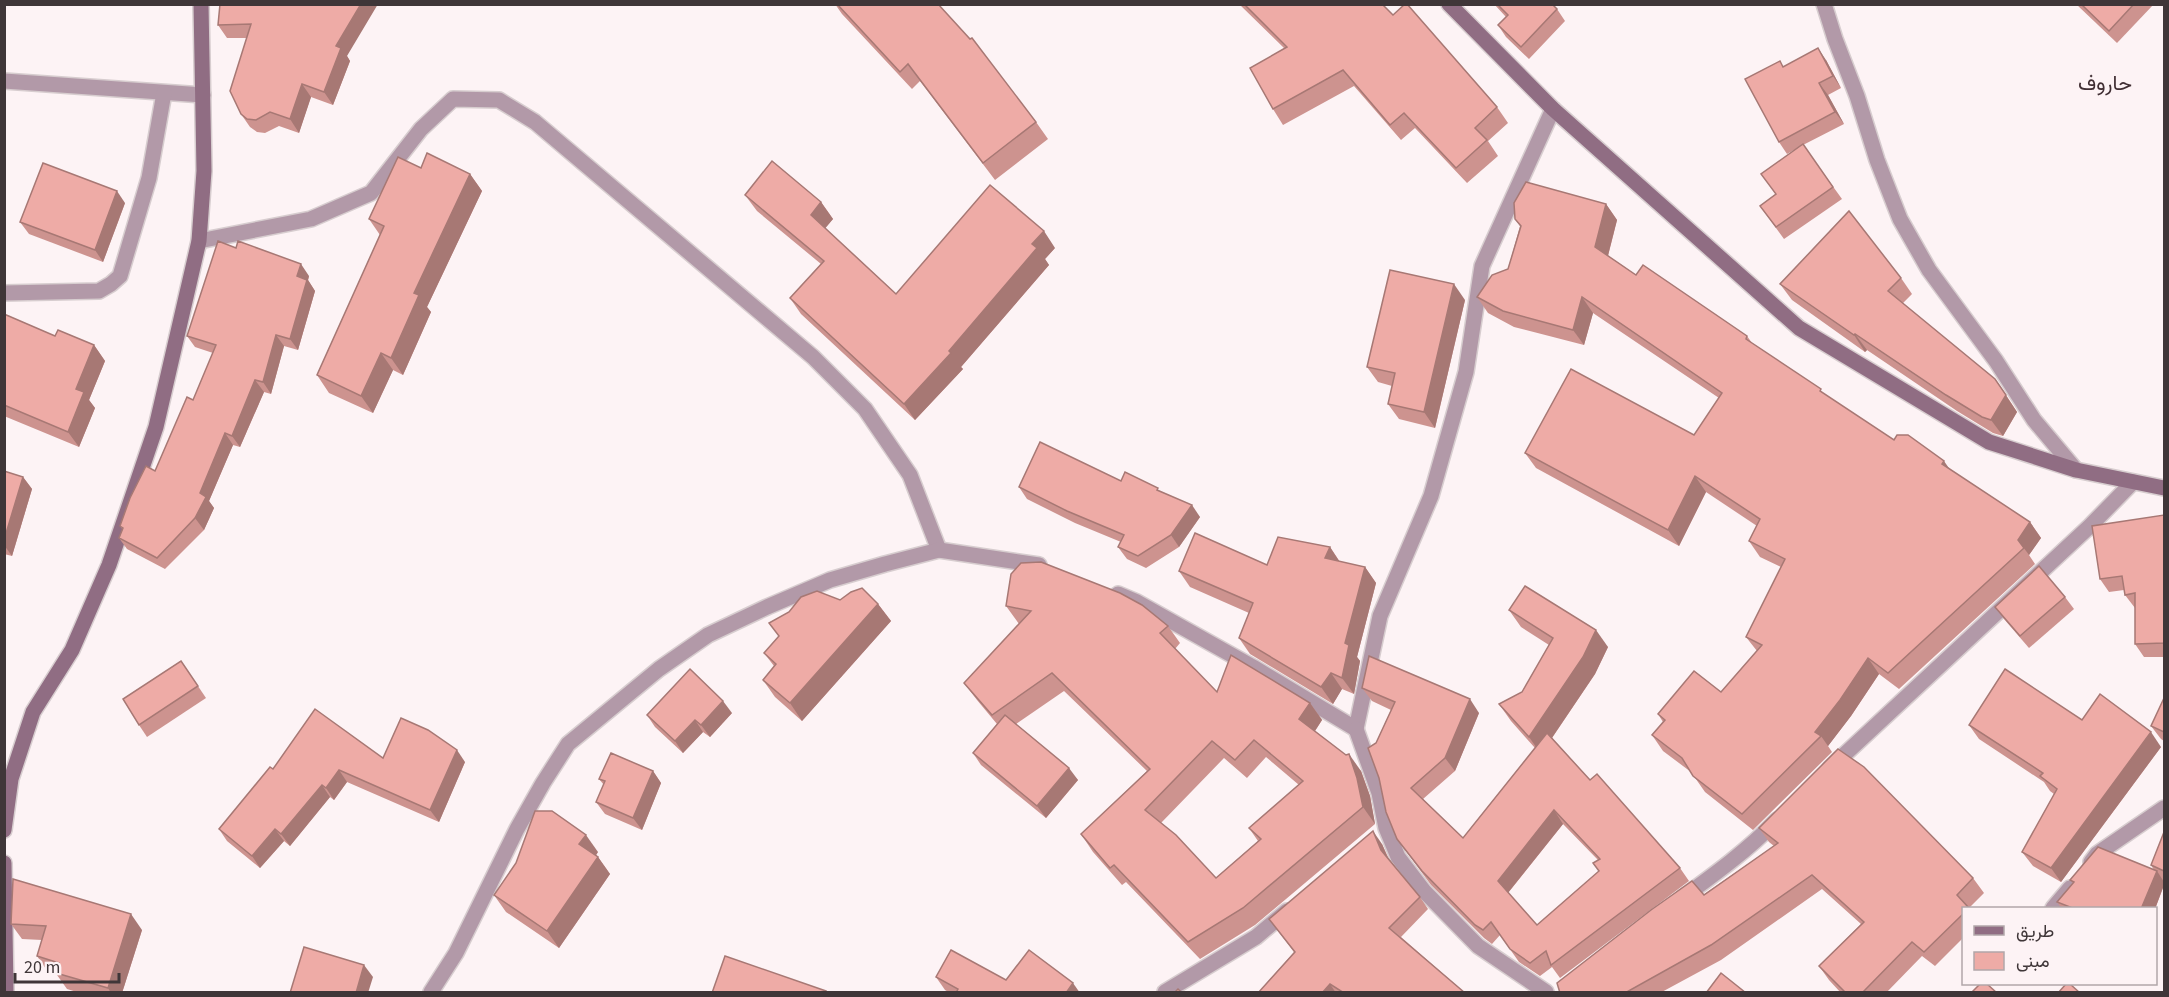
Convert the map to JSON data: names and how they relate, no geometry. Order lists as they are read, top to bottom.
{
  "districts": ["حاروف"],
  "legend": ["طريق", "مبنى"],
  "scale_bar": "20 m"
}
